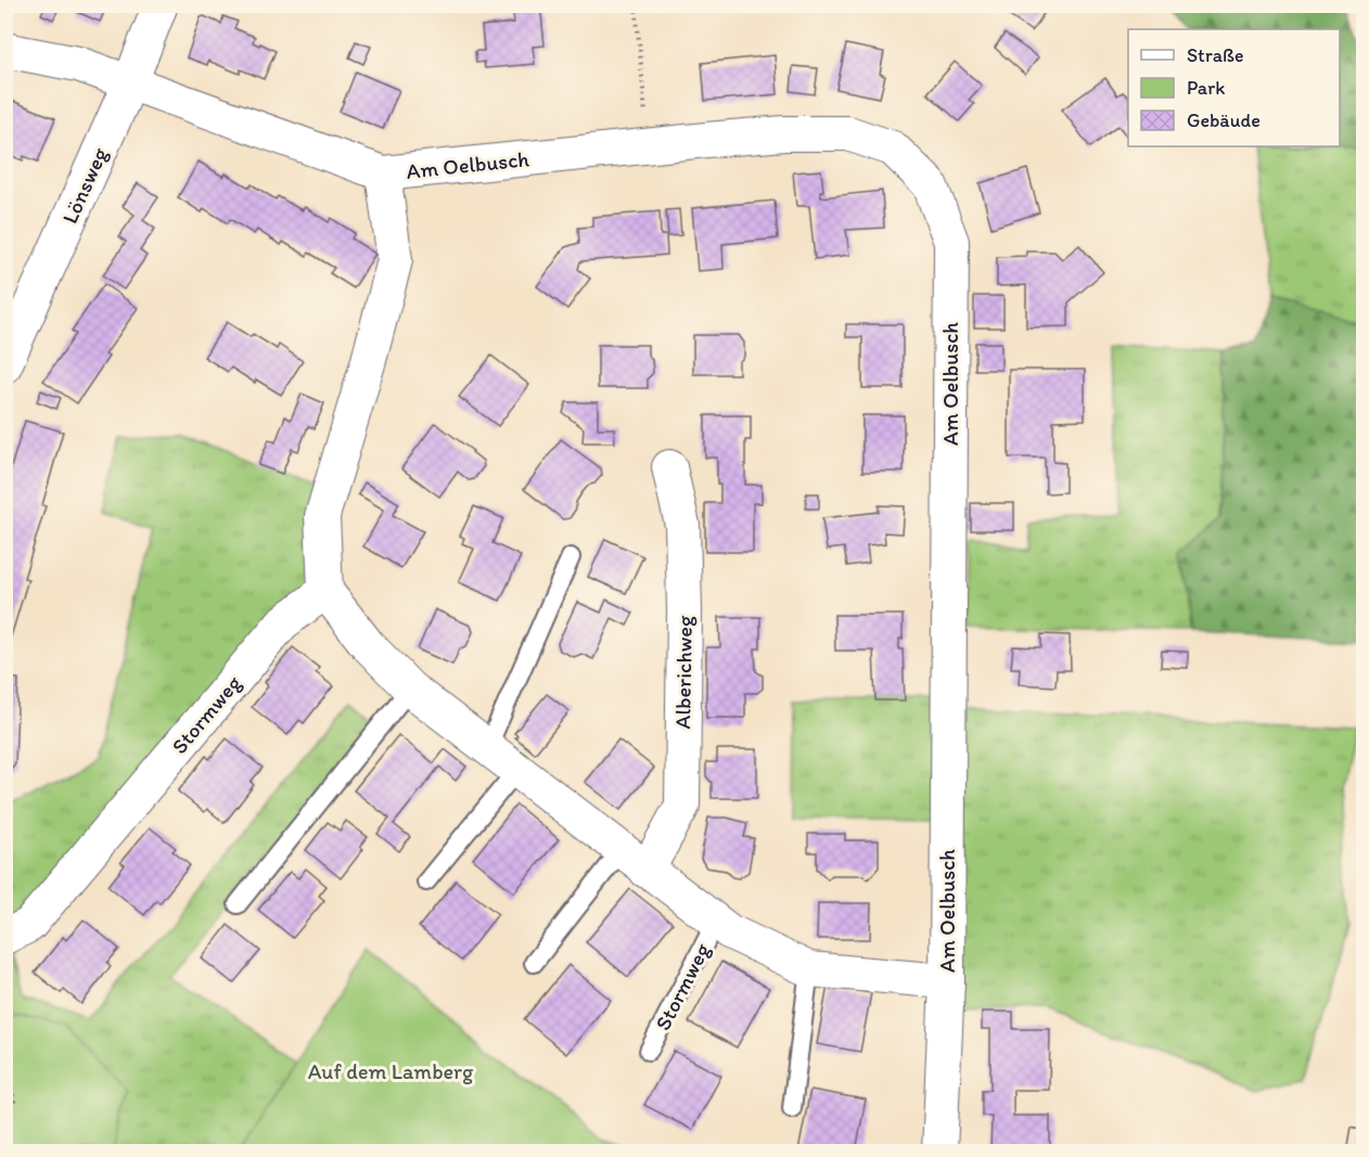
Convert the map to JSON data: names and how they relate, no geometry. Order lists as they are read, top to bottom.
{
  "streets": {
    "street": [
      "Am Oelbusch",
      "Lönsweg",
      "Alberichweg",
      "Stormweg"
    ]
  },
  "crossings": [
    ["Am Oelbusch", "Lönsweg"],
    ["Am Oelbusch", "Stormweg"],
    ["Alberichweg", "Stormweg"]
  ],
  "parks": ["Auf dem Lamberg"],
  "legend": ["Straße", "Park", "Gebäude"]
}
